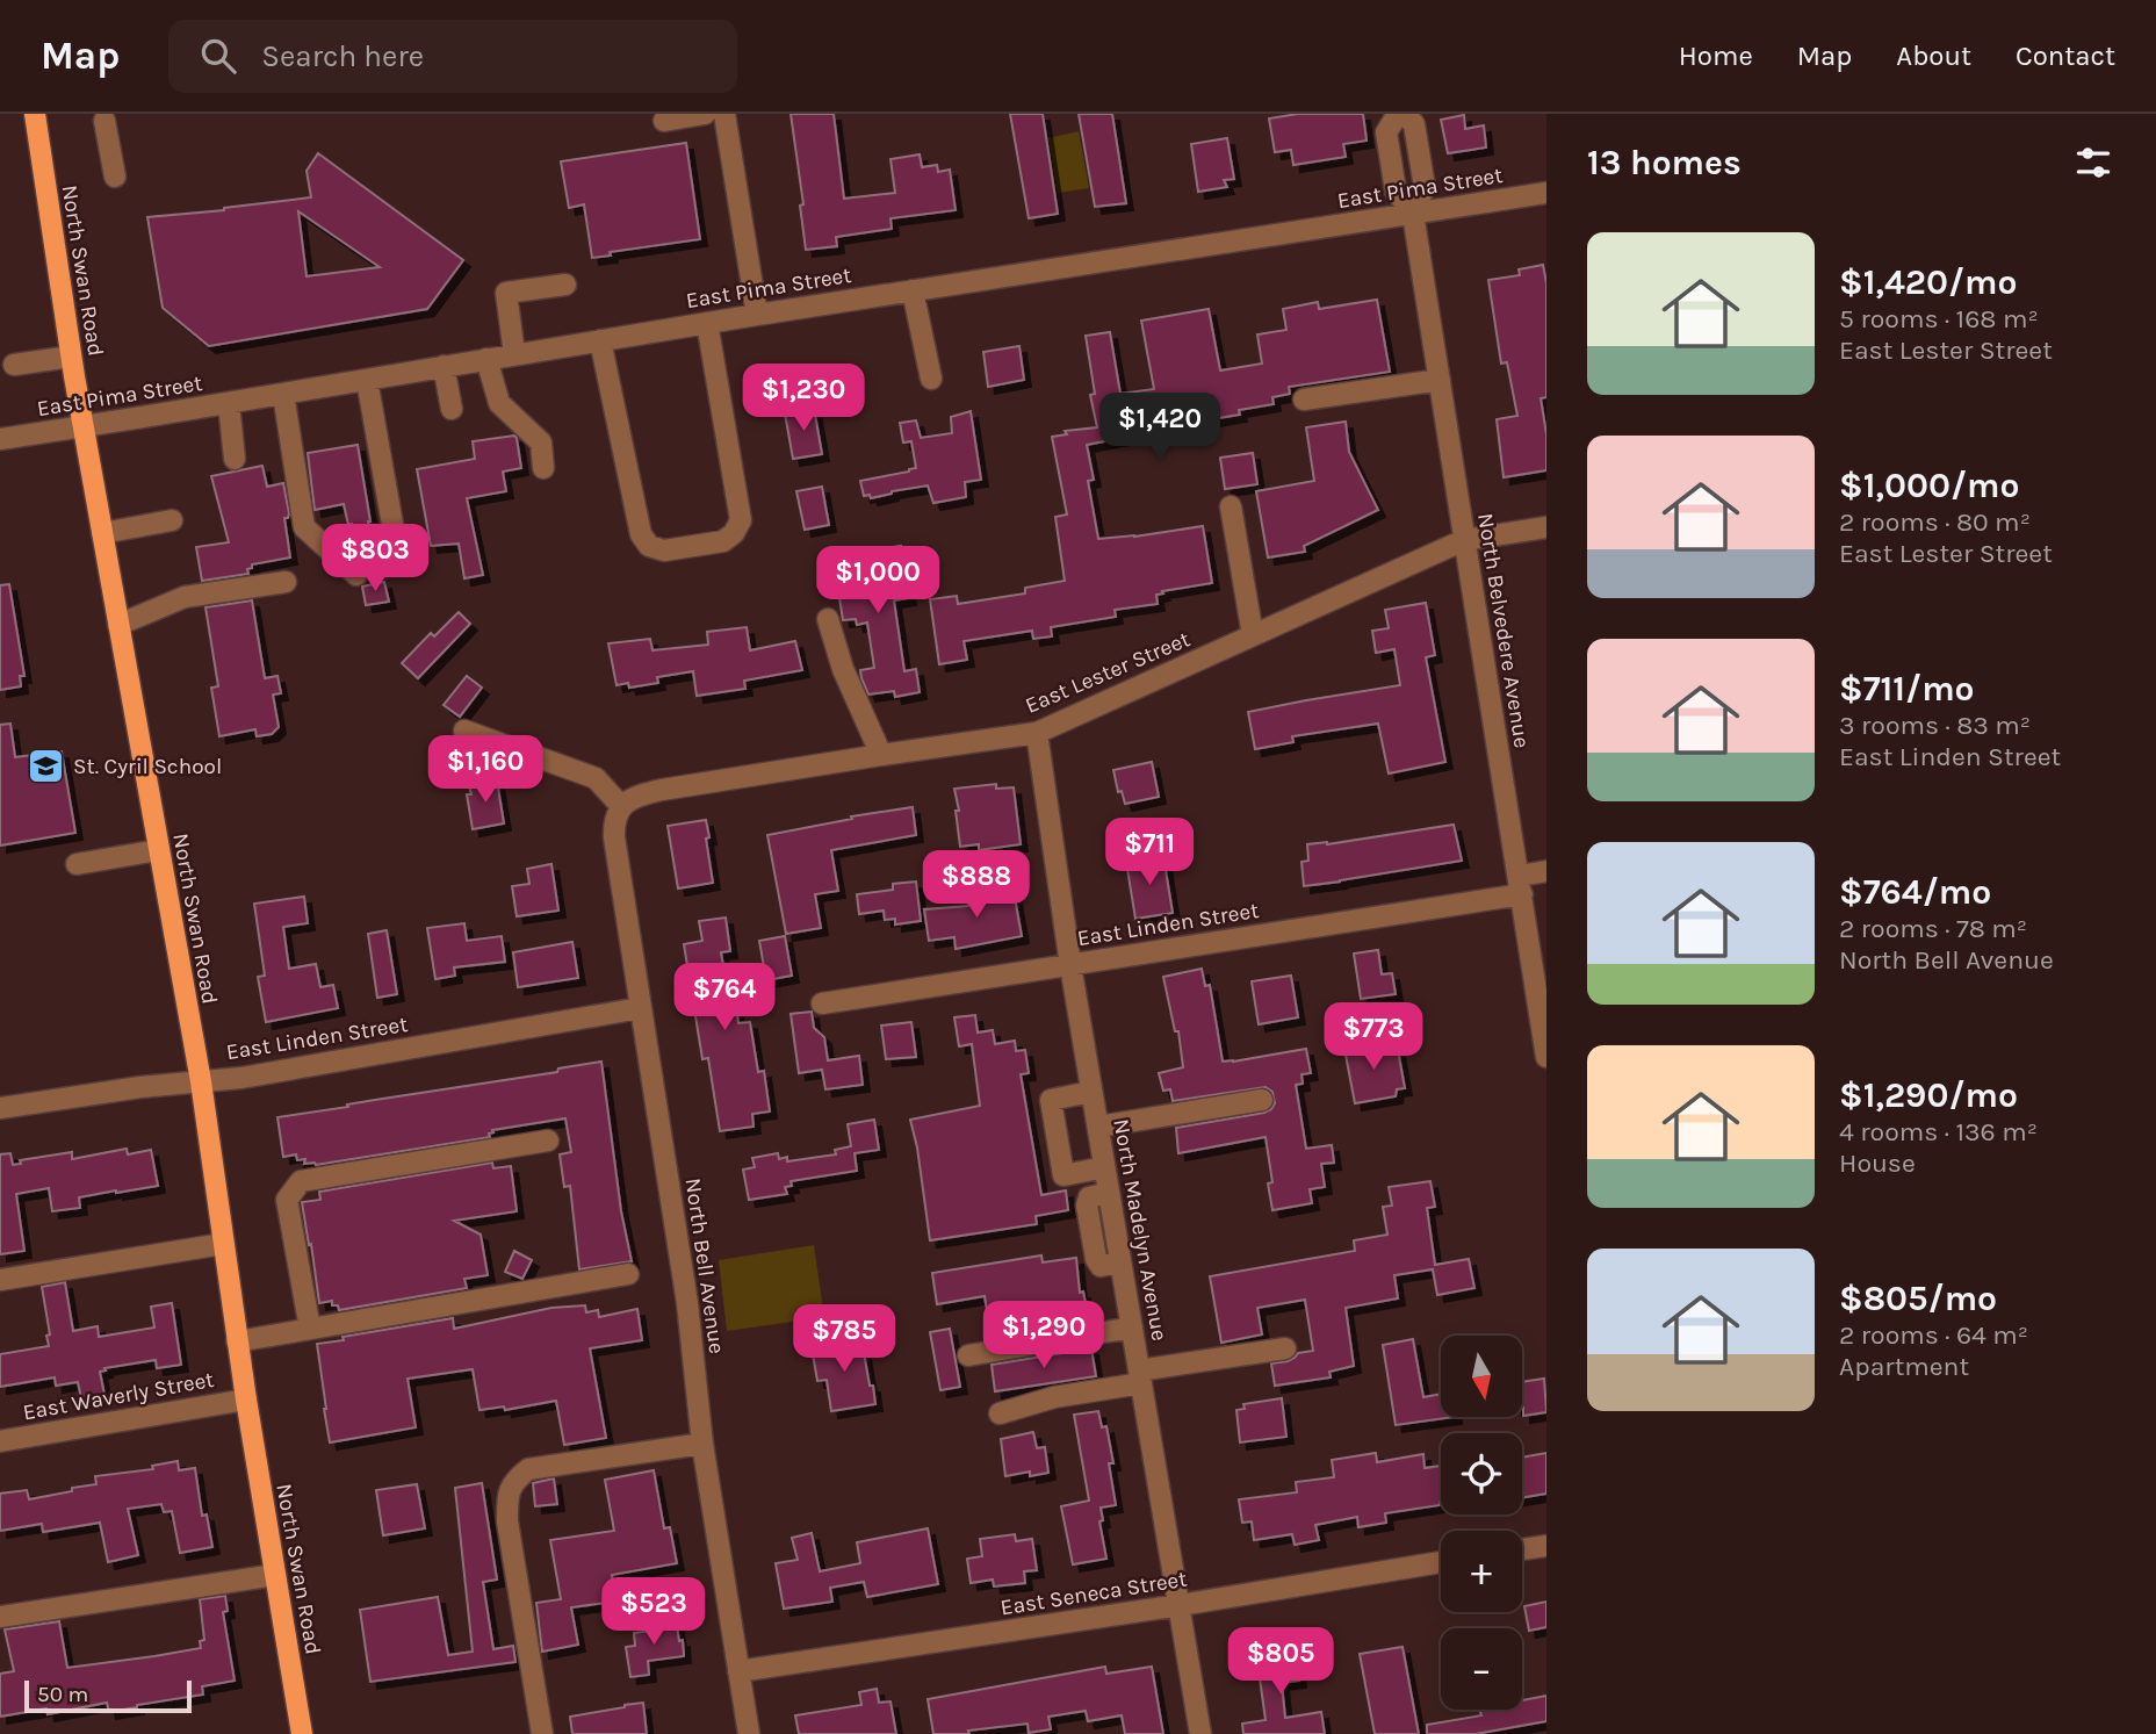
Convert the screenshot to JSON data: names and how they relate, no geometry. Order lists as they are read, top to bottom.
{
  "streets": {
    "main road": ["North Swan Road"],
    "street": [
      "East Pima Street",
      "North Belvedere Avenue",
      "East Lester Street",
      "East Linden Street",
      "North Madelyn Avenue",
      "North Bell Avenue",
      "East Waverly Street",
      "East Seneca Street"
    ]
  },
  "crossings": [
    ["East Pima Street", "North Swan Road"],
    ["East Pima Street", "North Belvedere Avenue"],
    ["North Swan Road", "East Linden Street"],
    ["North Swan Road", "East Waverly Street"],
    ["North Belvedere Avenue", "East Lester Street"],
    ["North Belvedere Avenue", "East Linden Street"],
    ["East Lester Street", "North Madelyn Avenue"],
    ["East Lester Street", "North Bell Avenue"],
    ["East Linden Street", "North Madelyn Avenue"],
    ["East Linden Street", "North Bell Avenue"],
    ["North Madelyn Avenue", "East Seneca Street"],
    ["North Bell Avenue", "East Seneca Street"]
  ],
  "places": {
    "school or university": ["St. Cyril School"]
  },
  "scale_bar": "50 m",
  "north": "bottom",
  "page": {
    "header": "Map",
    "search": "Search here",
    "nav": [
      "Home",
      "Map",
      "About",
      "Contact"
    ],
    "heading": "13 homes",
    "list": [
      {
        "name": "$1,420/mo",
        "note": "5 rooms · 168 m² · East Lester Street"
      },
      {
        "name": "$1,000/mo",
        "note": "2 rooms · 80 m² · East Lester Street"
      },
      {
        "name": "$711/mo",
        "note": "3 rooms · 83 m² · East Linden Street"
      },
      {
        "name": "$764/mo",
        "note": "2 rooms · 78 m² · North Bell Avenue"
      },
      {
        "name": "$1,290/mo",
        "note": "4 rooms · 136 m² · House"
      },
      {
        "name": "$805/mo",
        "note": "2 rooms · 64 m² · Apartment"
      }
    ],
    "price": [
      "$1,230",
      "$1,420",
      "$803",
      "$1,000",
      "$1,160",
      "$711",
      "$888",
      "$764",
      "$773",
      "$1,290",
      "$785",
      "$523",
      "$805"
    ],
    "map_buttons": ["+", "−"],
    "scale": "50 m"
  }
}
